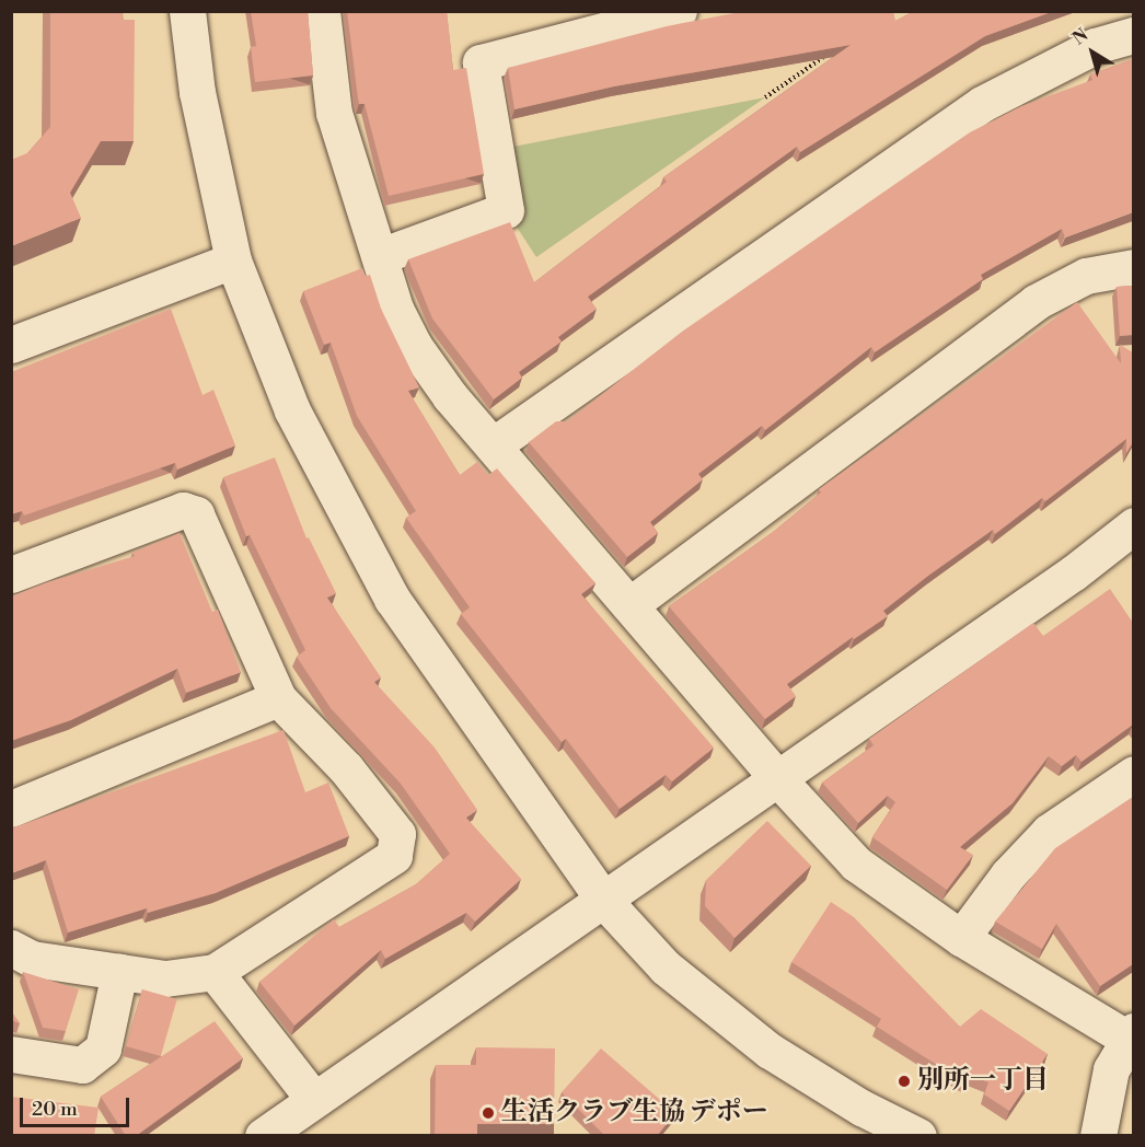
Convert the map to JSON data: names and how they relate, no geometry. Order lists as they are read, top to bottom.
{
  "places": ["別所一丁目", "生活クラブ生協 デポー"],
  "scale_bar": "20 m",
  "north": "top left"
}
